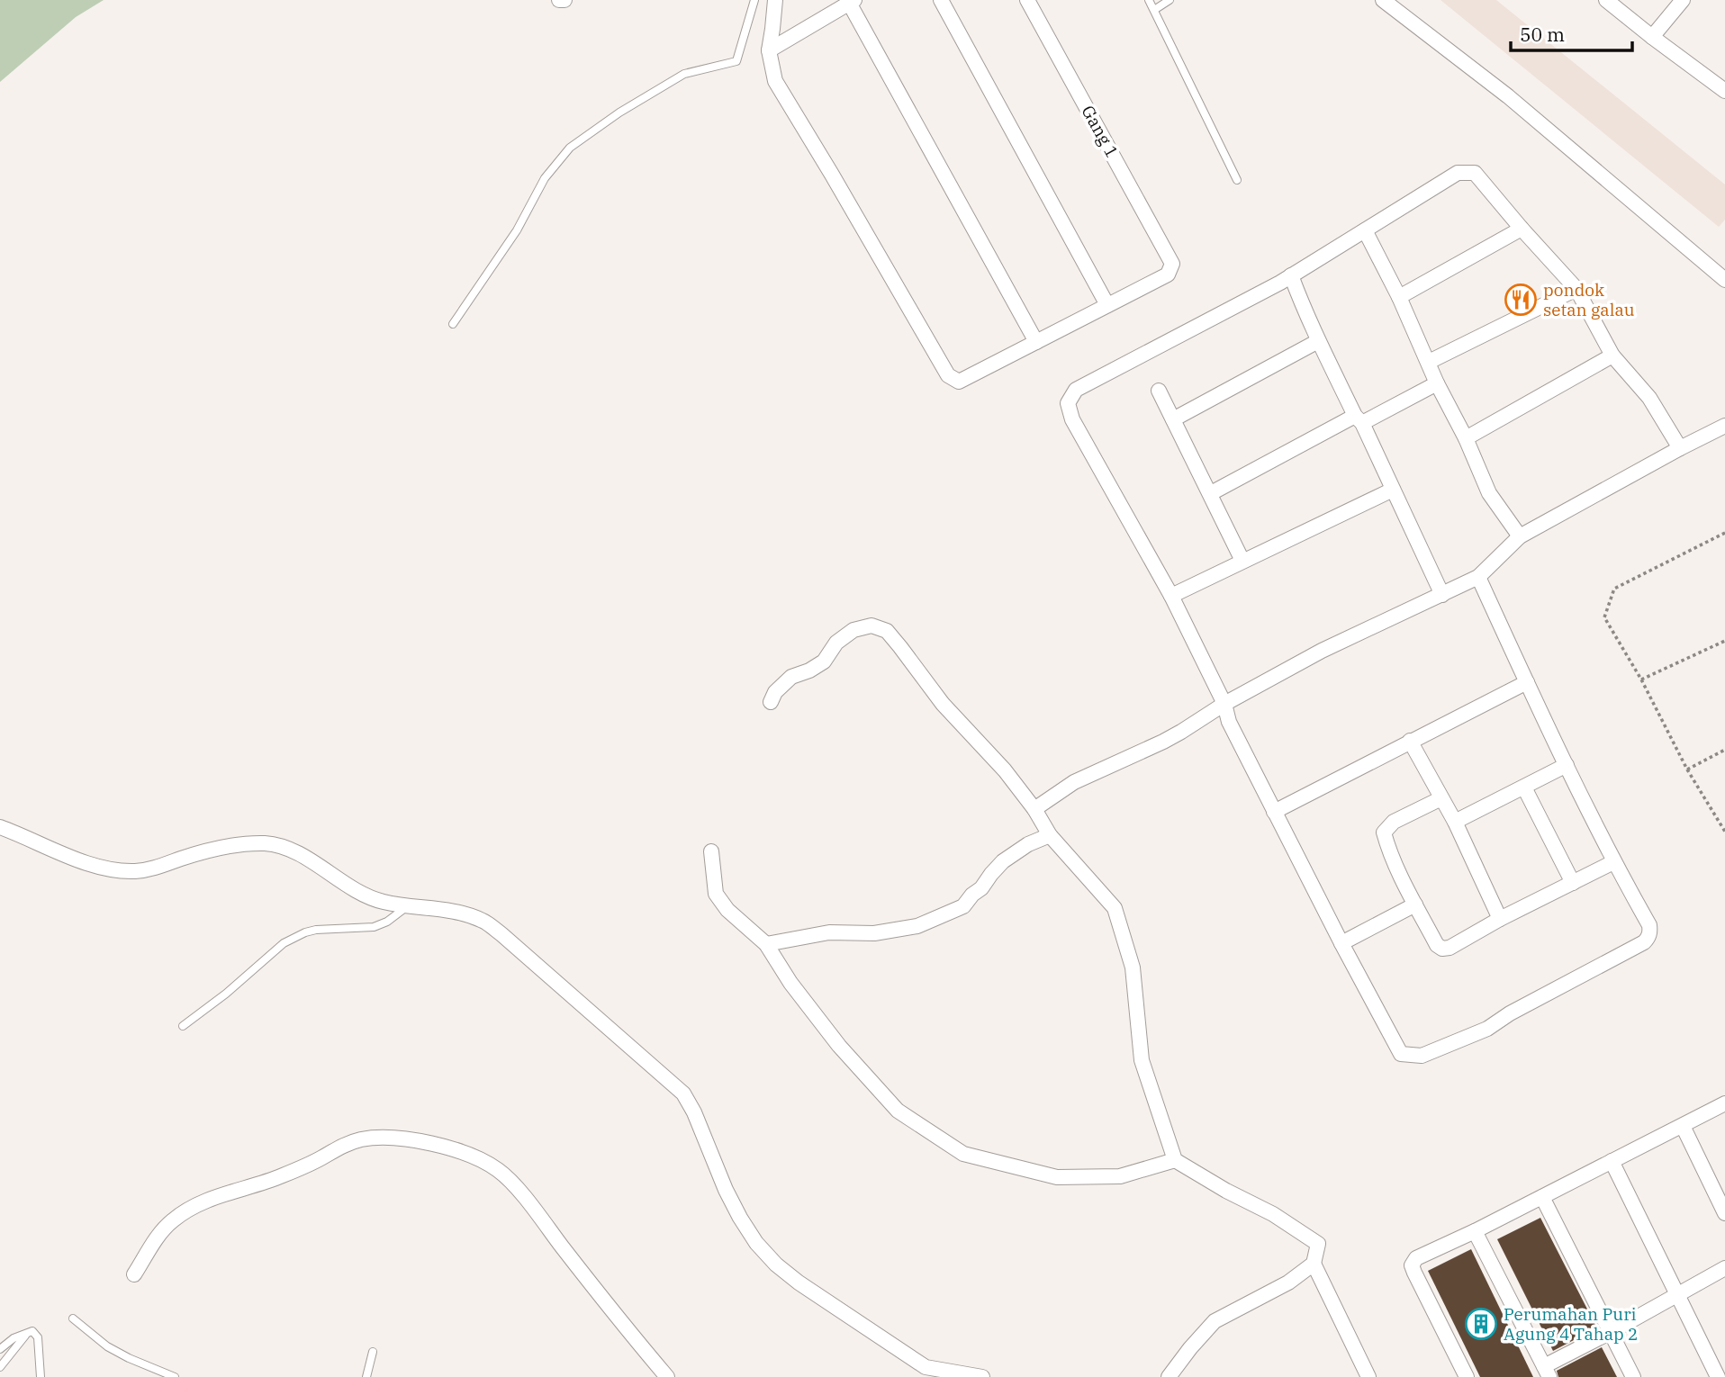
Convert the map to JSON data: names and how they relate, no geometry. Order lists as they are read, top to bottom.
{
  "streets": {
    "street": ["Gang 1"]
  },
  "places": {
    "restaurant": ["pondok setan galau"],
    "building": ["Perumahan Puri Agung 4 Tahap 2"]
  },
  "scale_bar": "50 m"
}
